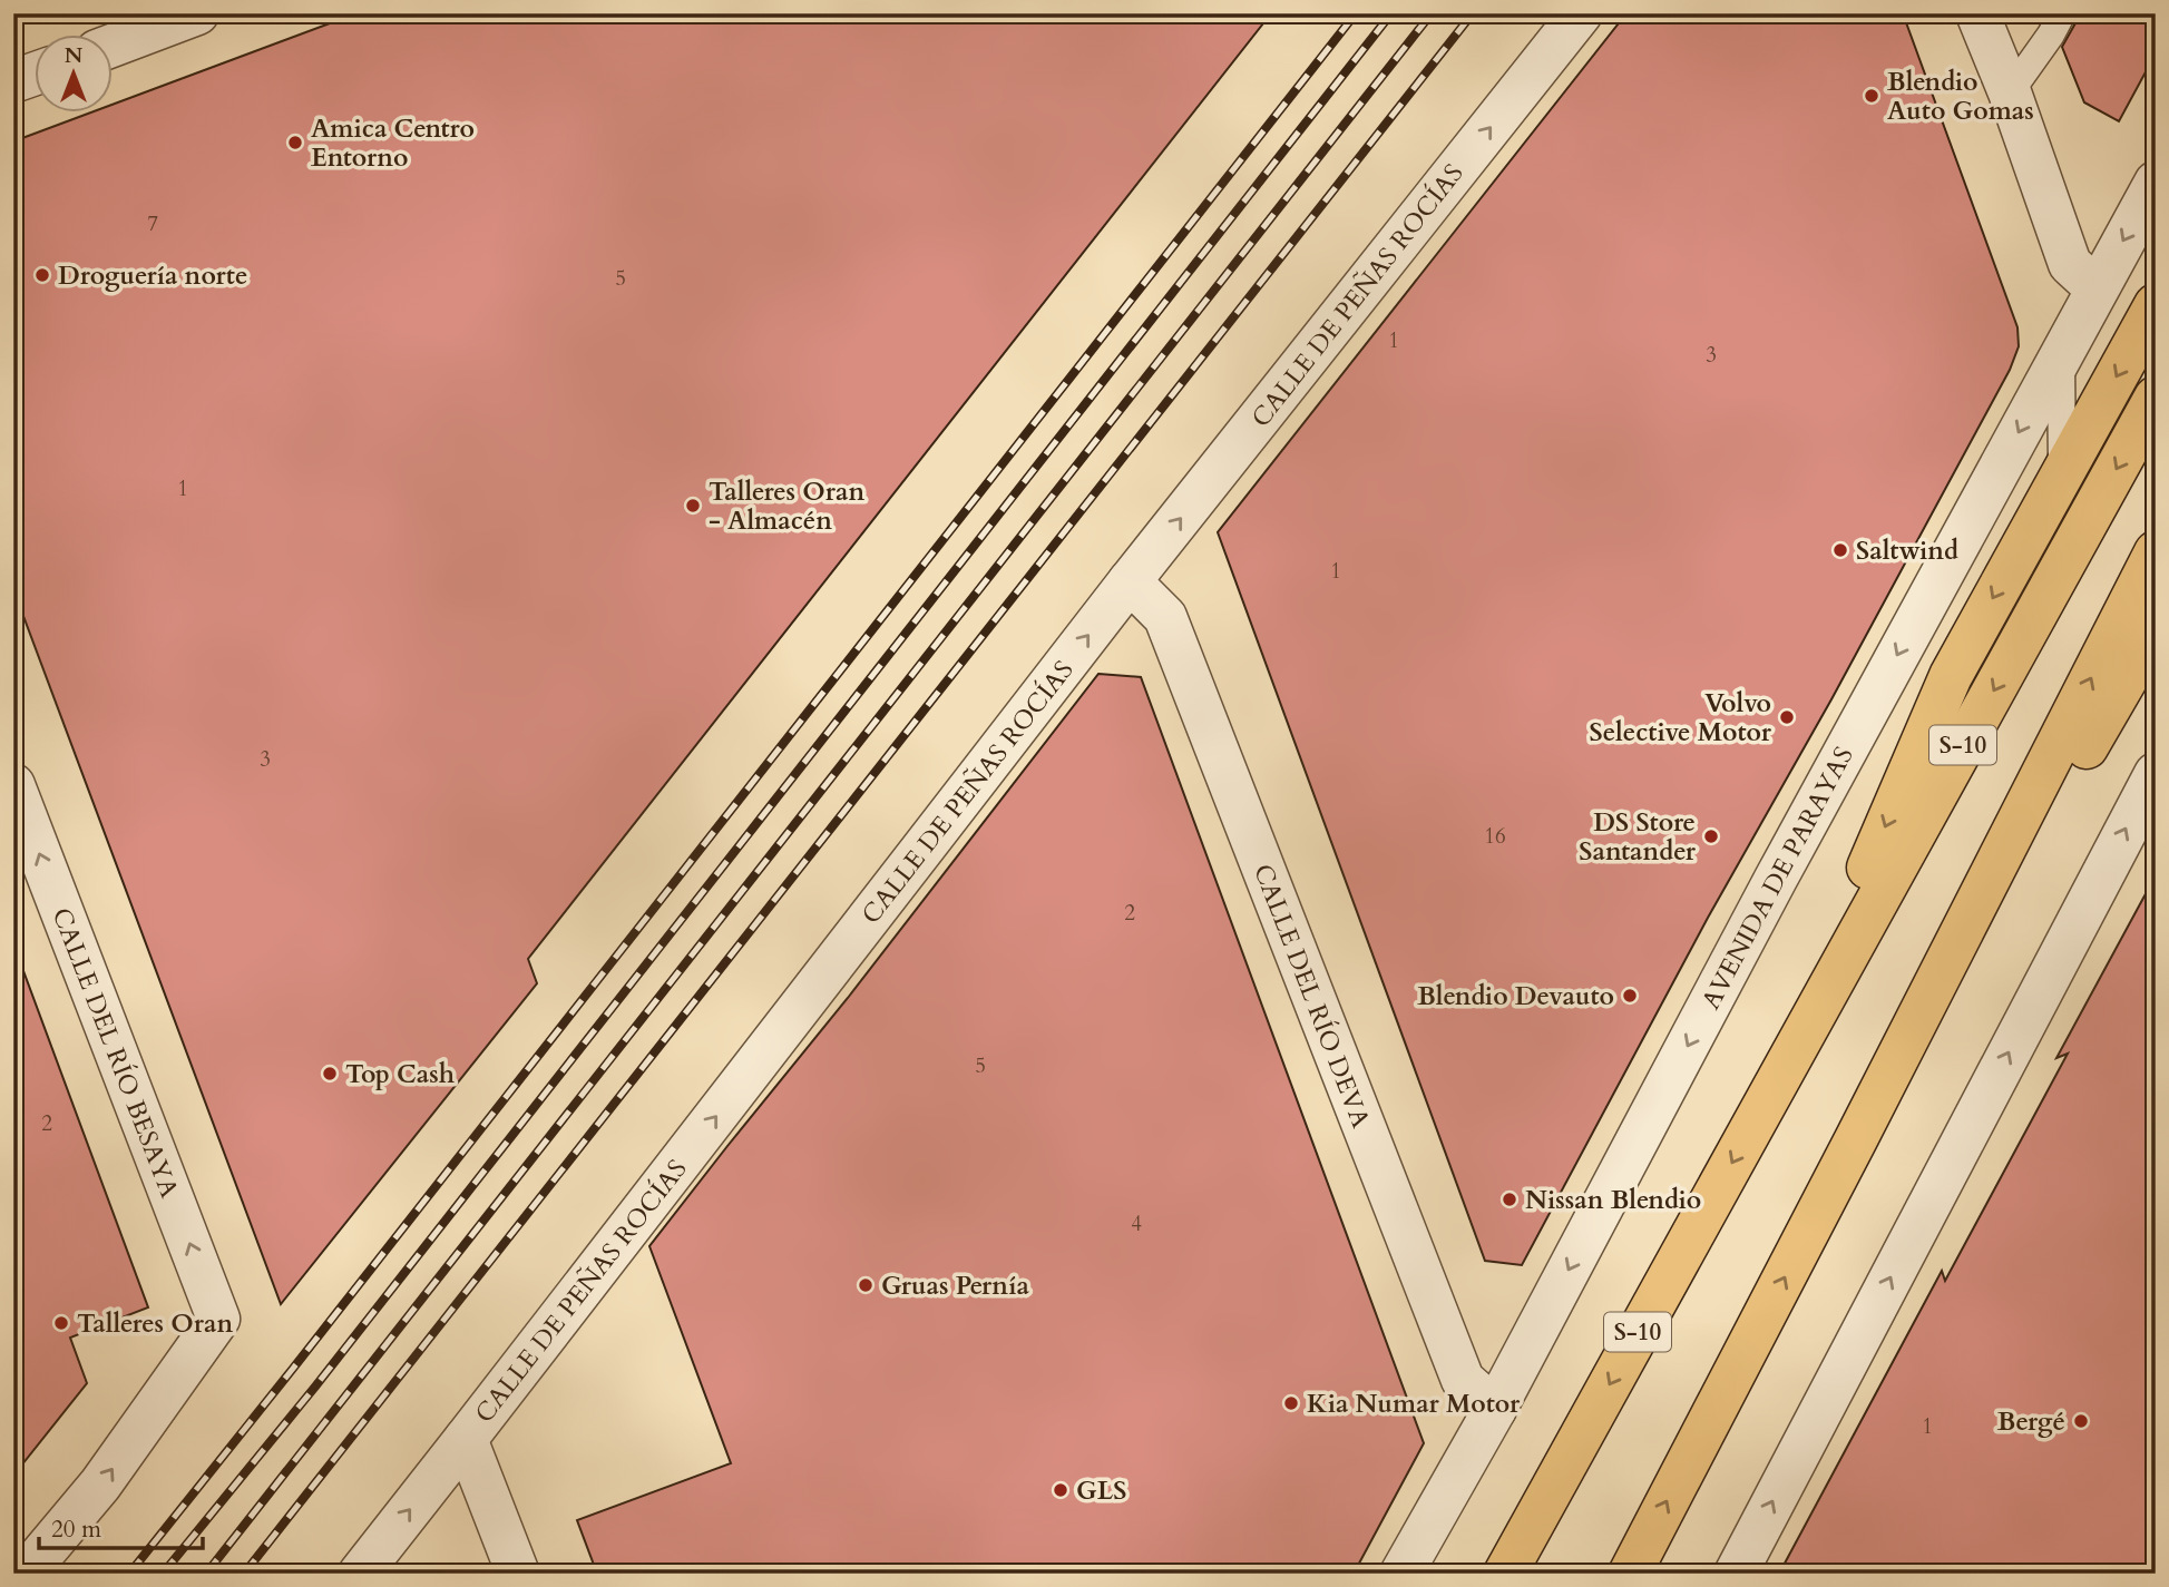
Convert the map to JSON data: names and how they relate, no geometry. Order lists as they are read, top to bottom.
{
  "streets": {
    "highway": ["S-10"],
    "street": [
      "CALLE DE PEÑAS ROCÍAS",
      "AVENIDA DE PARAYAS",
      "CALLE DEL RÍO DEVA",
      "CALLE DEL RÍO BESAYA"
    ]
  },
  "crossings": [
    ["CALLE DE PEÑAS ROCÍAS", "CALLE DEL RÍO DEVA"],
    ["AVENIDA DE PARAYAS", "CALLE DEL RÍO DEVA"]
  ],
  "one_way": ["CALLE DE PEÑAS ROCÍAS", "CALLE DEL RÍO BESAYA"],
  "places": [
    "Blendio Auto Gomas",
    "Amica Centro Entorno",
    "Droguería norte",
    "Talleres Oran - Almacén",
    "Saltwind",
    "Volvo Selective Motor",
    "DS Store Santander",
    "Blendio Devauto",
    "Top Cash",
    "Nissan Blendio",
    "Gruas Pernía",
    "Talleres Oran",
    "Kia Numar Motor",
    "Bergé",
    "GLS"
  ],
  "house_numbers": [
    "7",
    "5",
    "1",
    "3",
    "1",
    "1",
    "3",
    "16",
    "2",
    "5",
    "2",
    "4",
    "1"
  ],
  "scale_bar": "20 m",
  "north": "top"
}
